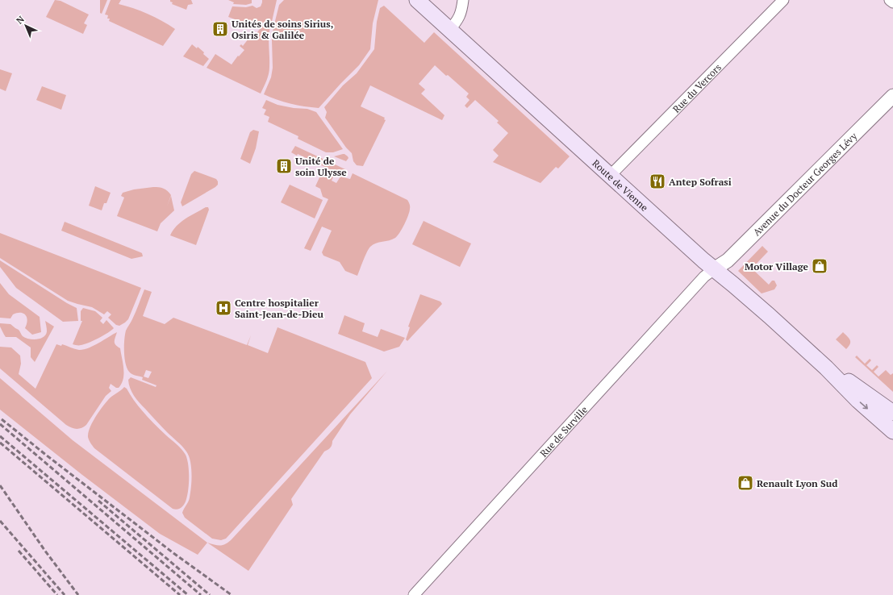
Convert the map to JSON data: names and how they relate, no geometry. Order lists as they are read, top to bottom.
{
  "streets": {
    "main road": ["Route de Vienne"],
    "street": ["Rue du Vercors", "Avenue du Docteur Georges Lévy", "Rue de Surville"]
  },
  "crossings": [
    ["Rue du Vercors", "Route de Vienne"],
    ["Avenue du Docteur Georges Lévy", "Route de Vienne"],
    ["Avenue du Docteur Georges Lévy", "Rue de Surville"],
    ["Route de Vienne", "Rue de Surville"]
  ],
  "places": {
    "building": ["Unités de soins Sirius, Osiris & Galilée", "Unité de soin Ulysse"],
    "restaurant": ["Antep Sofrasi"],
    "shop": ["Motor Village", "Renault Lyon Sud"],
    "hospital": ["Centre hospitalier Saint-Jean-de-Dieu"]
  },
  "north": "top left"
}
